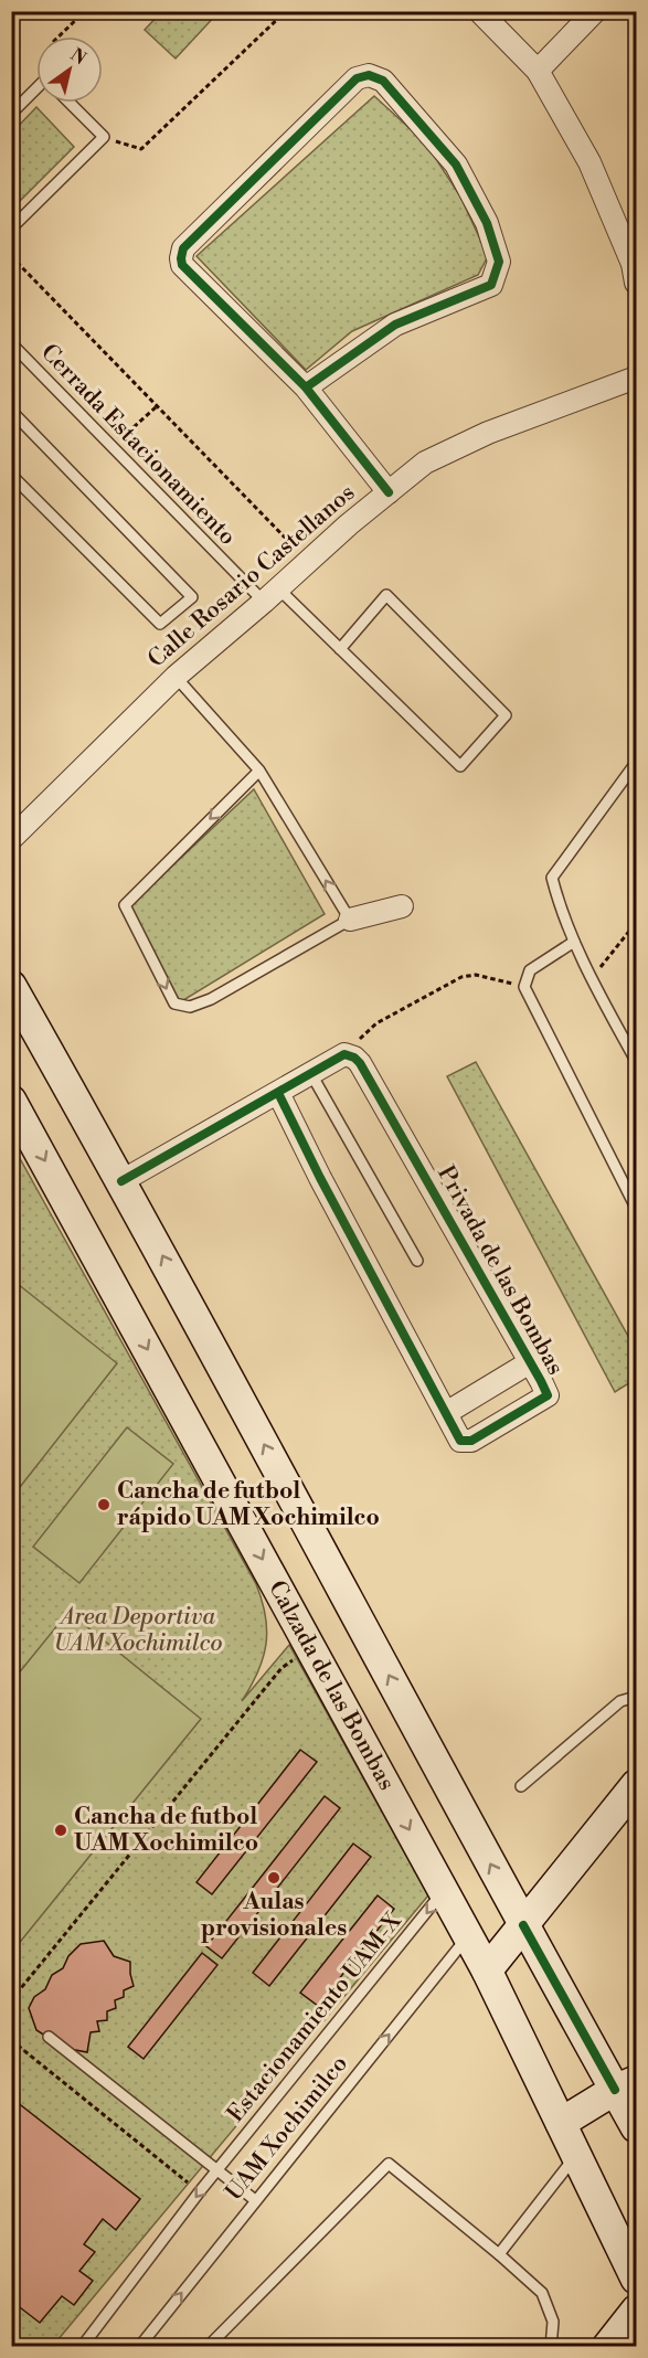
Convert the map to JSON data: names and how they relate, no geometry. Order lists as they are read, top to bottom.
{
  "streets": {
    "main road": ["Calzada de las Bombas"],
    "street": ["Calle Rosario Castellanos", "Privada de las Bombas"],
    "lane": ["Cerrada Estacionamiento", "Estacionamiento UAM-X", "UAM Xochimilco"]
  },
  "crossings": [
    ["Cerrada Estacionamiento", "Calle Rosario Castellanos"],
    ["Calzada de las Bombas", "Estacionamiento UAM-X"],
    ["Calzada de las Bombas", "UAM Xochimilco"],
    ["Estacionamiento UAM-X", "UAM Xochimilco"]
  ],
  "one_way": ["Estacionamiento UAM-X", "UAM Xochimilco"],
  "parks": ["Area Deportiva UAM Xochimilco"],
  "places": ["Cancha de futbol rápido UAM Xochimilco", "Cancha de futbol UAM Xochimilco", "Aulas provisionales"],
  "north": "top right"
}
